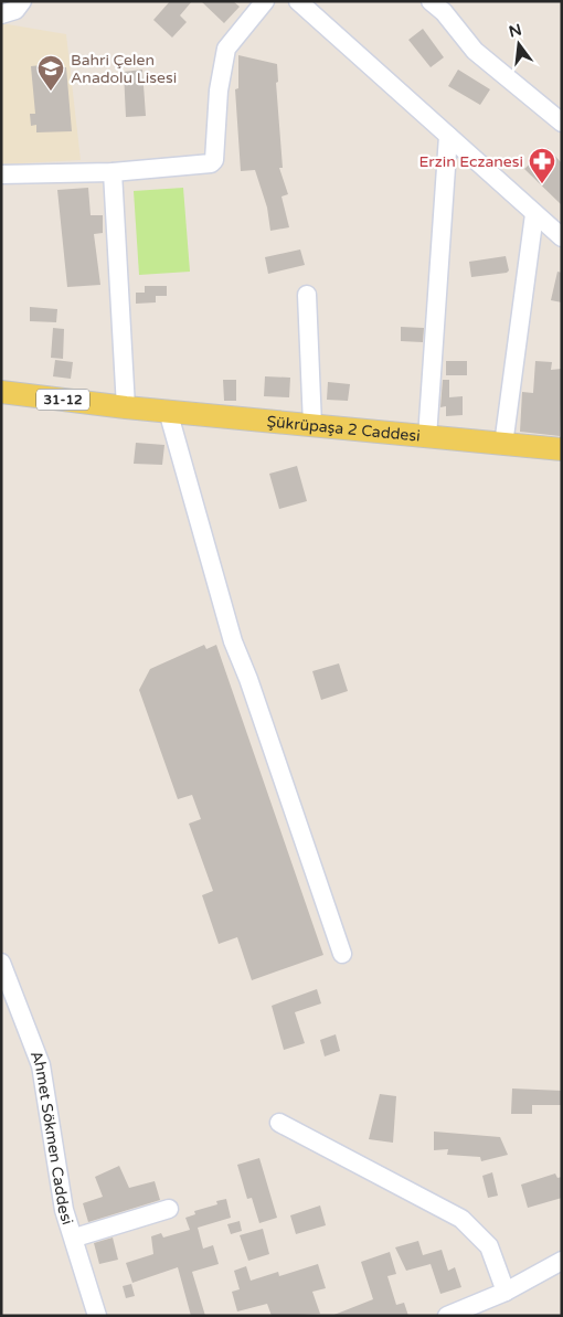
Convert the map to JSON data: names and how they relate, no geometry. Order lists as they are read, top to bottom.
{
  "streets": {
    "main road": ["31-12", "Şükrüpaşa 2 Caddesi"],
    "street": ["Ahmet Sökmen Caddesi"]
  },
  "crossings": [
    ["31-12", "Şükrüpaşa 2 Caddesi"]
  ],
  "places": {
    "school or university": ["Bahri Çelen Anadolu Lisesi"],
    "pharmacy": ["Erzin Eczanesi"]
  },
  "north": "top"
}
